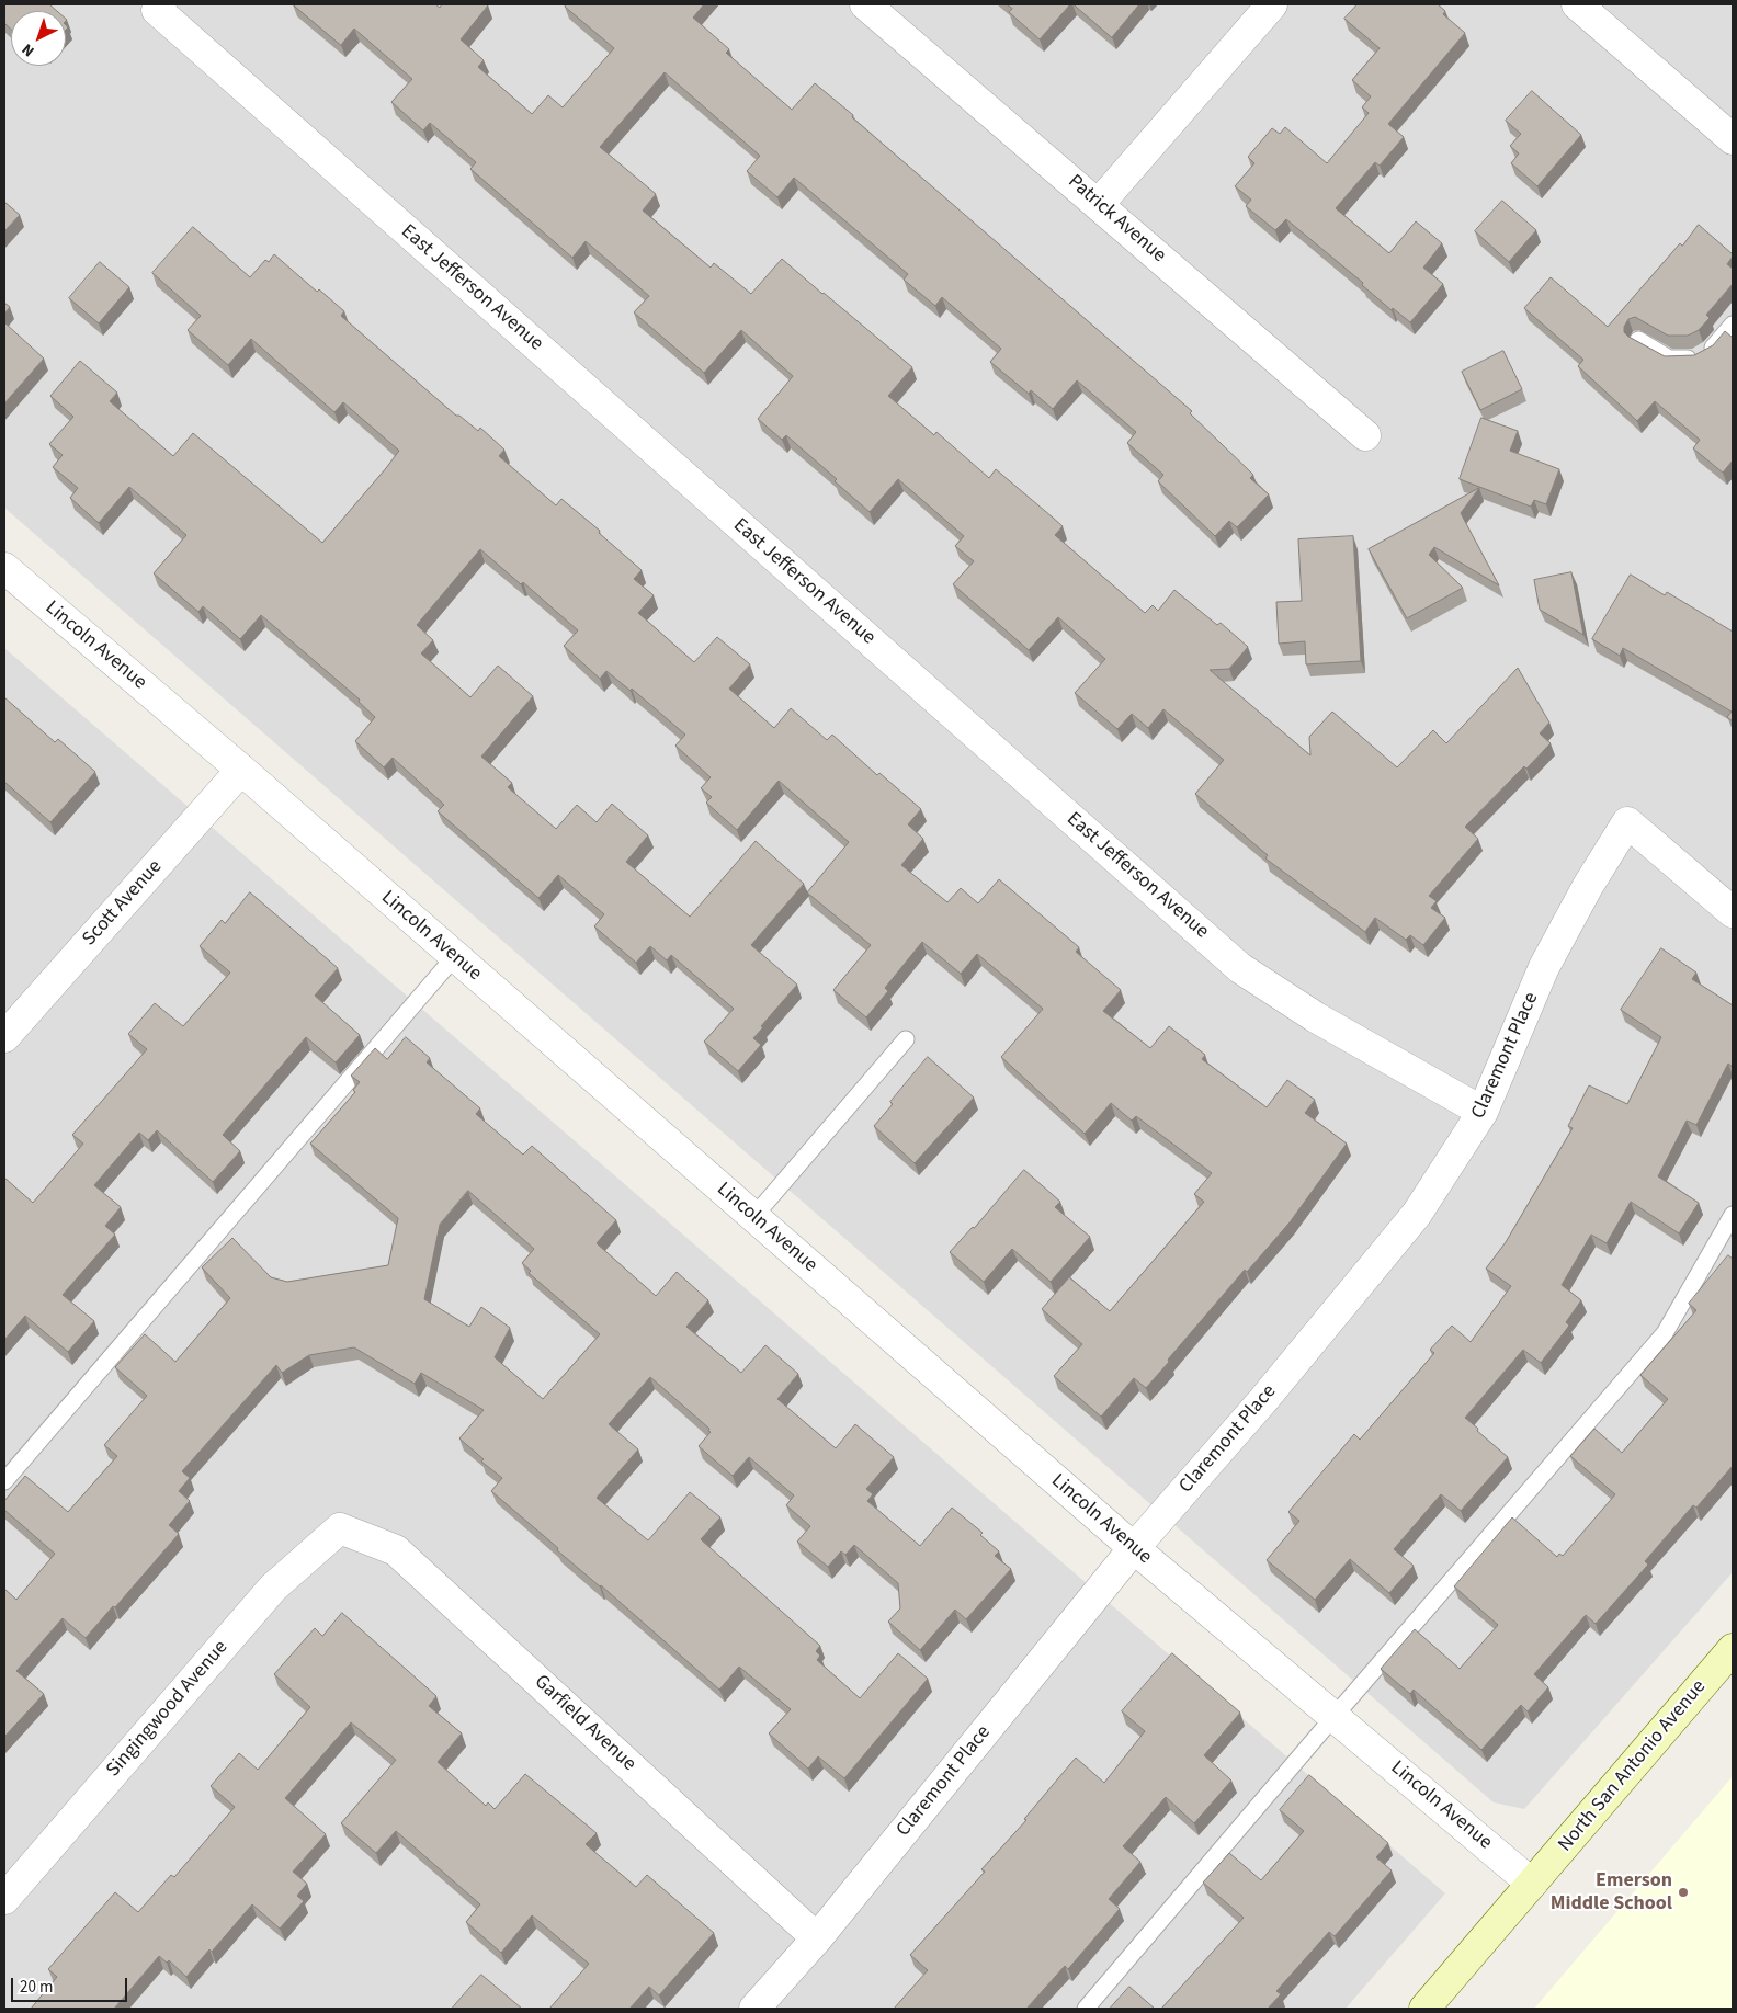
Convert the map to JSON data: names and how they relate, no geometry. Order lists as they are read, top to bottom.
{
  "streets": {
    "main road": ["North San Antonio Avenue"],
    "street": [
      "Patrick Avenue",
      "East Jefferson Avenue",
      "Lincoln Avenue",
      "Scott Avenue",
      "Claremont Place",
      "Singingwood Avenue",
      "Garfield Avenue"
    ]
  },
  "crossings": [
    ["East Jefferson Avenue", "Claremont Place"],
    ["Lincoln Avenue", "Scott Avenue"],
    ["Lincoln Avenue", "Claremont Place"],
    ["Lincoln Avenue", "North San Antonio Avenue"],
    ["Claremont Place", "Garfield Avenue"],
    ["Singingwood Avenue", "Garfield Avenue"]
  ],
  "places": ["Emerson Middle School"],
  "scale_bar": "20 m",
  "north": "bottom left"
}
